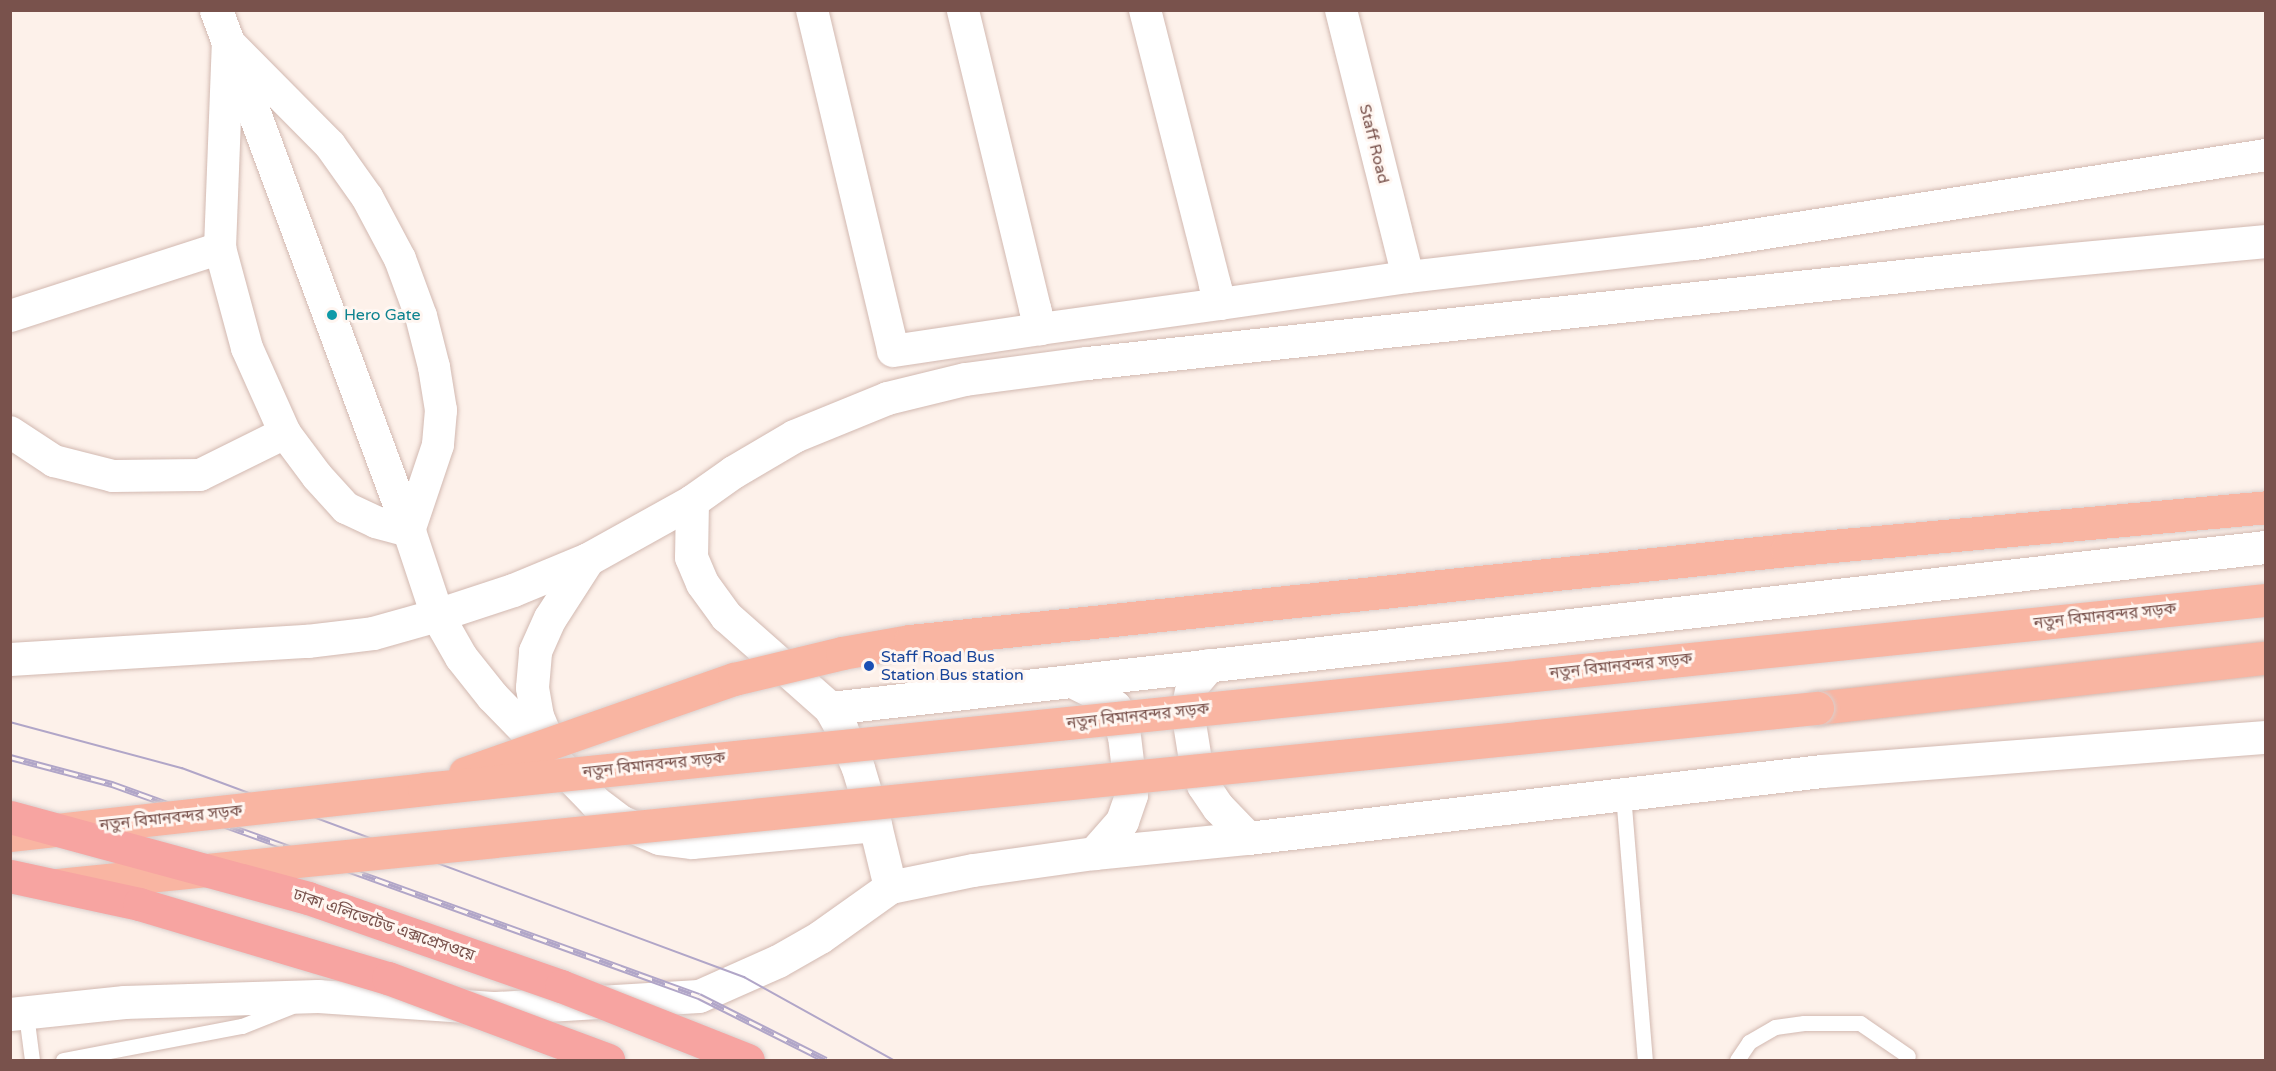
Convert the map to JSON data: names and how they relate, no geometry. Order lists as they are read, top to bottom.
{
  "streets": {
    "highway": ["নতুন বিমানবন্দর সড়ক", "ঢাকা এলিভেটেড এক্সপ্রেসওয়ে"],
    "street": ["Staff Road"]
  },
  "places": ["Hero Gate", "Staff Road Bus Station Bus station"]
}
